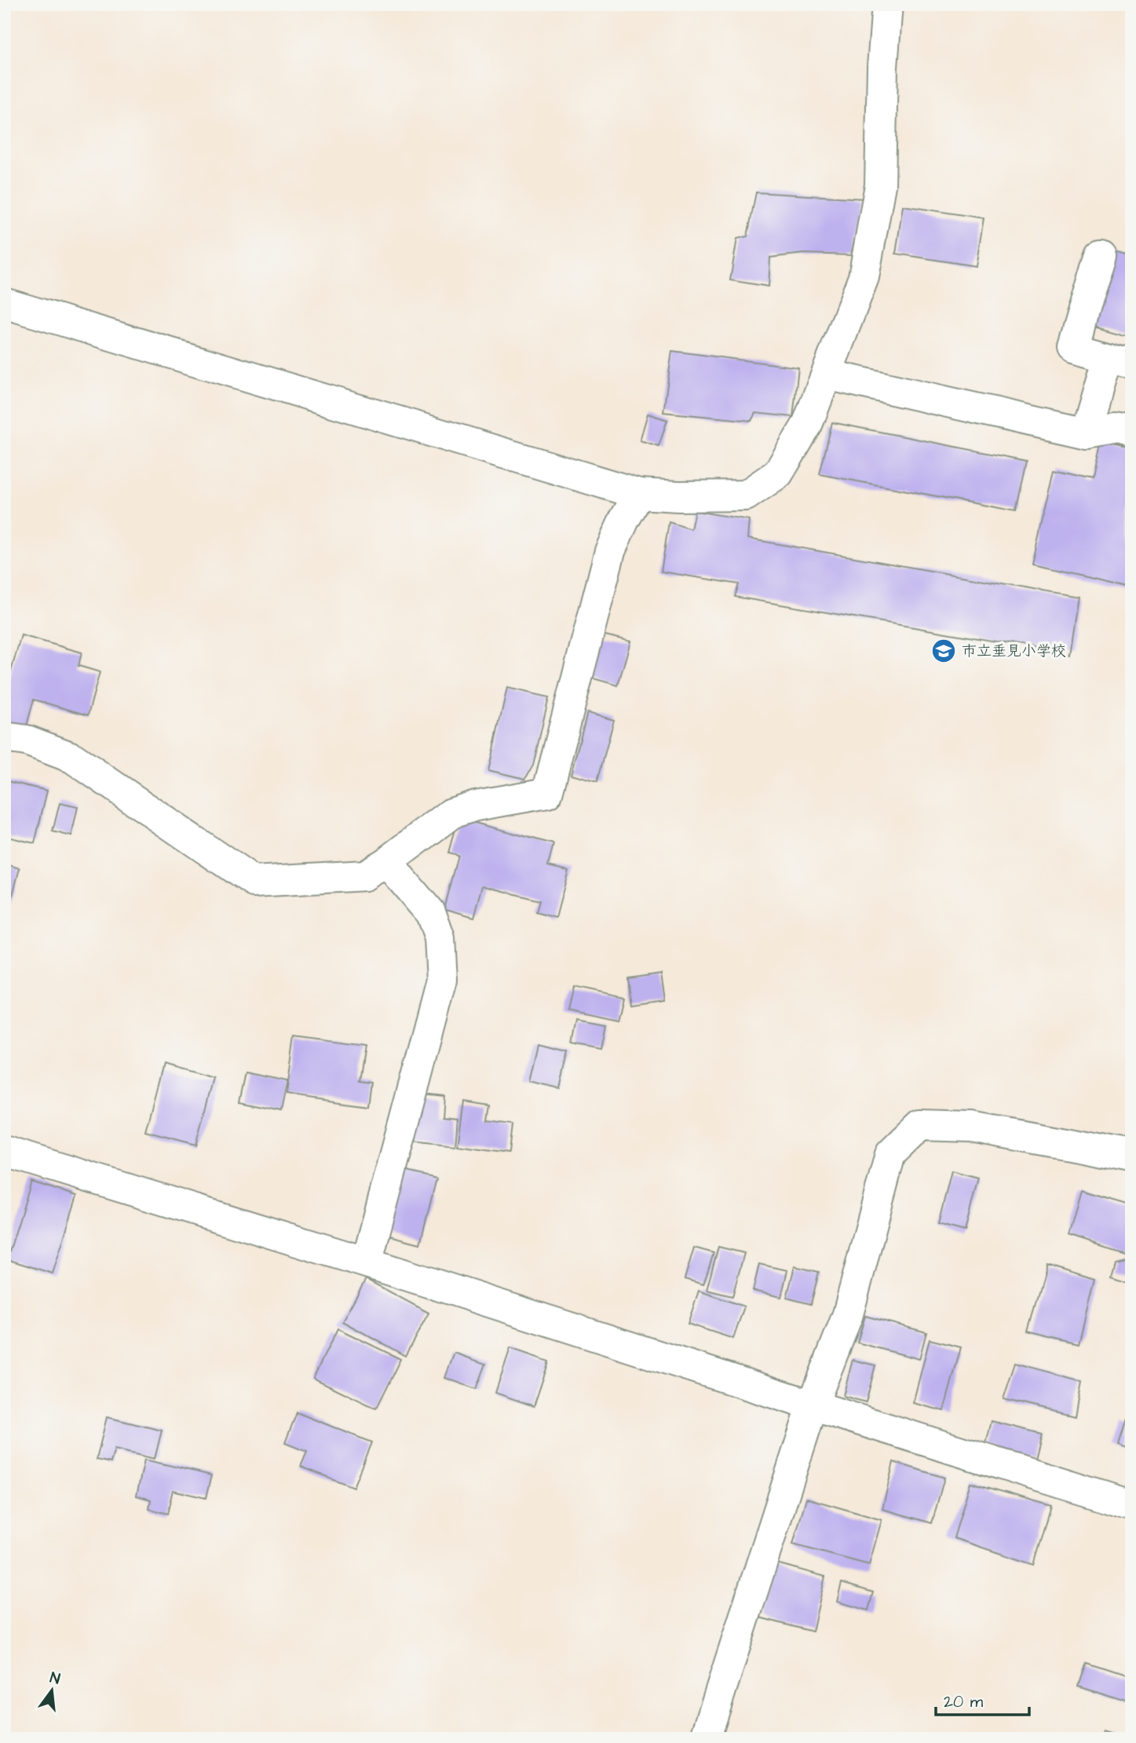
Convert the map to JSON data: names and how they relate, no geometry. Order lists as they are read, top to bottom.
{
  "places": {
    "school or university": ["市立垂見小学校"]
  },
  "scale_bar": "20 m",
  "north": "top"
}
